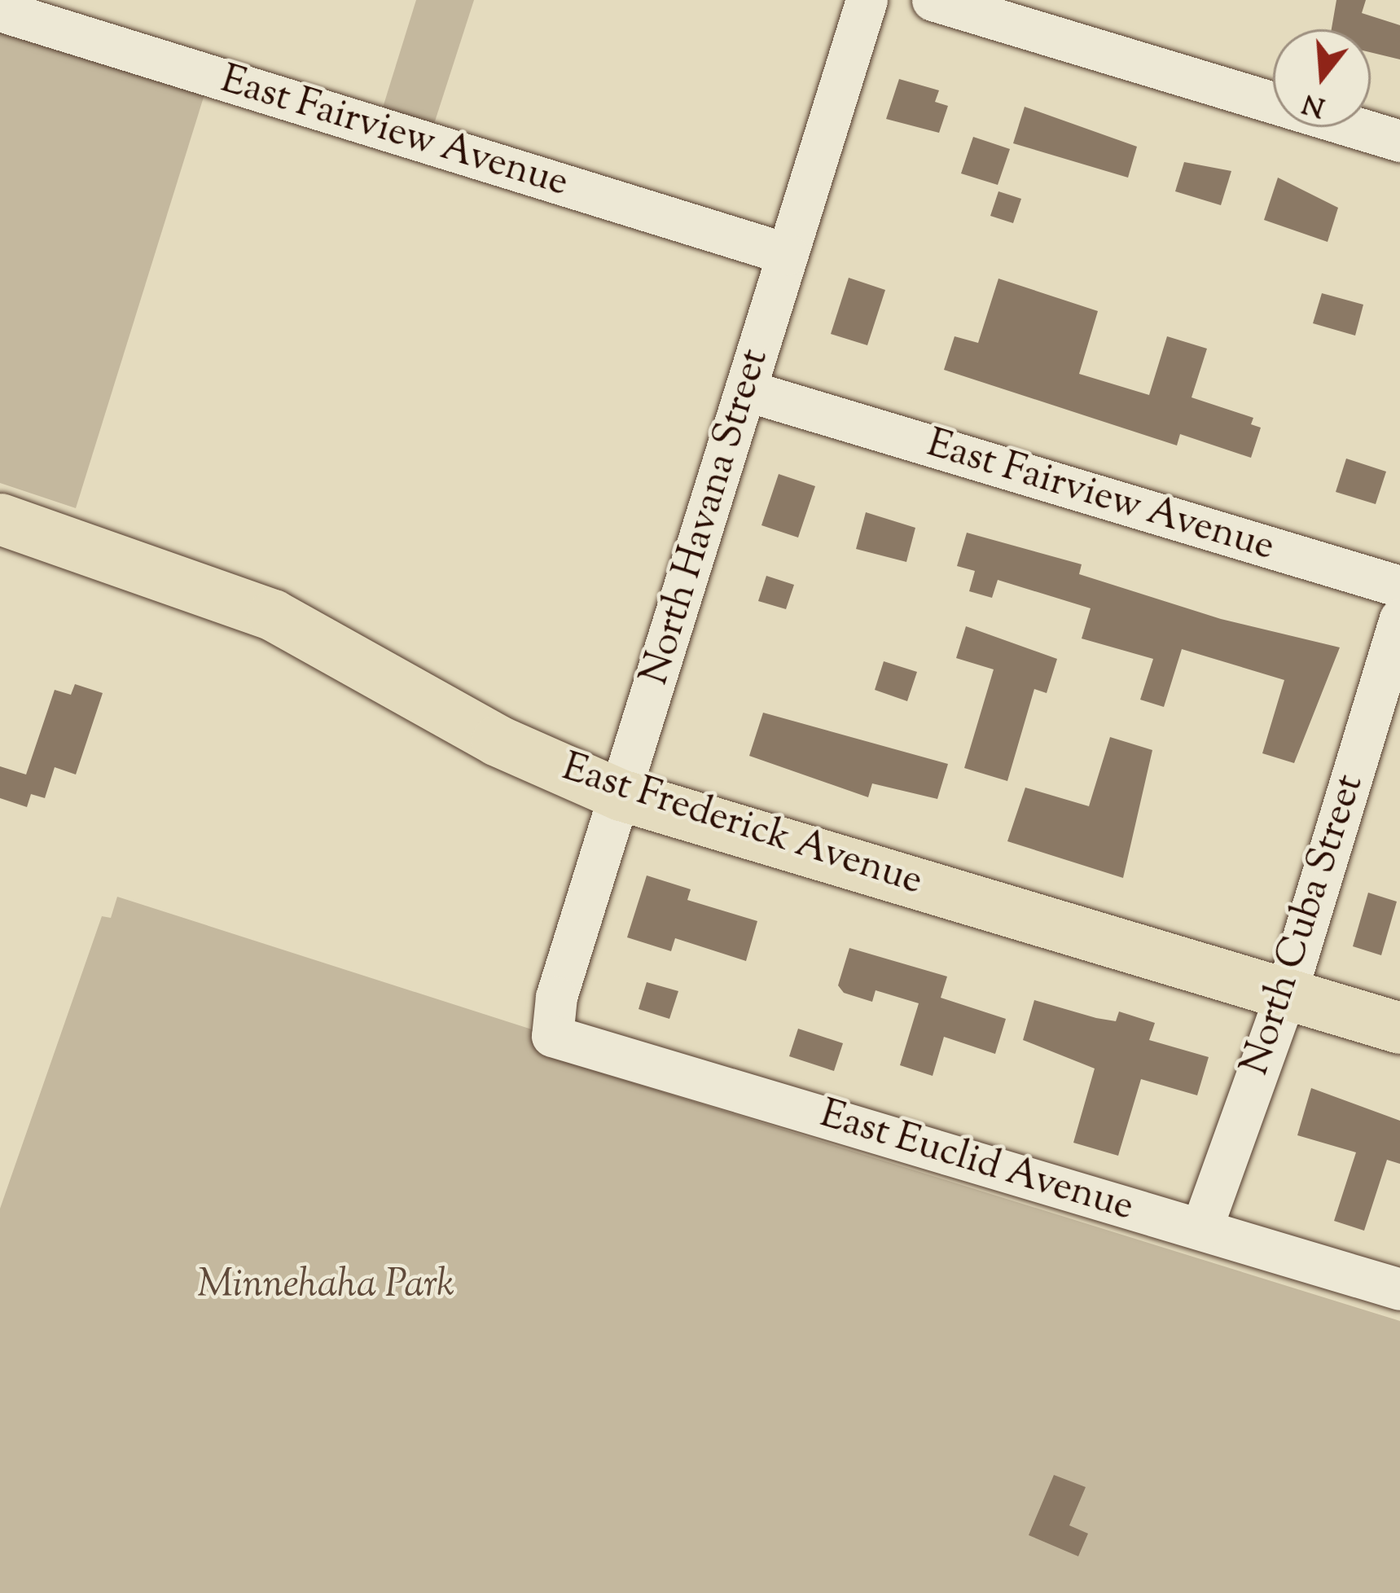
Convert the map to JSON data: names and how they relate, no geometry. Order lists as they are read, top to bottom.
{
  "streets": {
    "main road": ["East Frederick Avenue"],
    "street": [
      "East Fairview Avenue",
      "North Havana Street",
      "North Cuba Street",
      "East Euclid Avenue"
    ]
  },
  "crossings": [
    ["East Fairview Avenue", "North Havana Street"],
    ["North Havana Street", "East Frederick Avenue"],
    ["North Havana Street", "East Euclid Avenue"],
    ["East Frederick Avenue", "North Cuba Street"],
    ["North Cuba Street", "East Euclid Avenue"]
  ],
  "parks": ["Minnehaha Park"],
  "north": "bottom"
}
